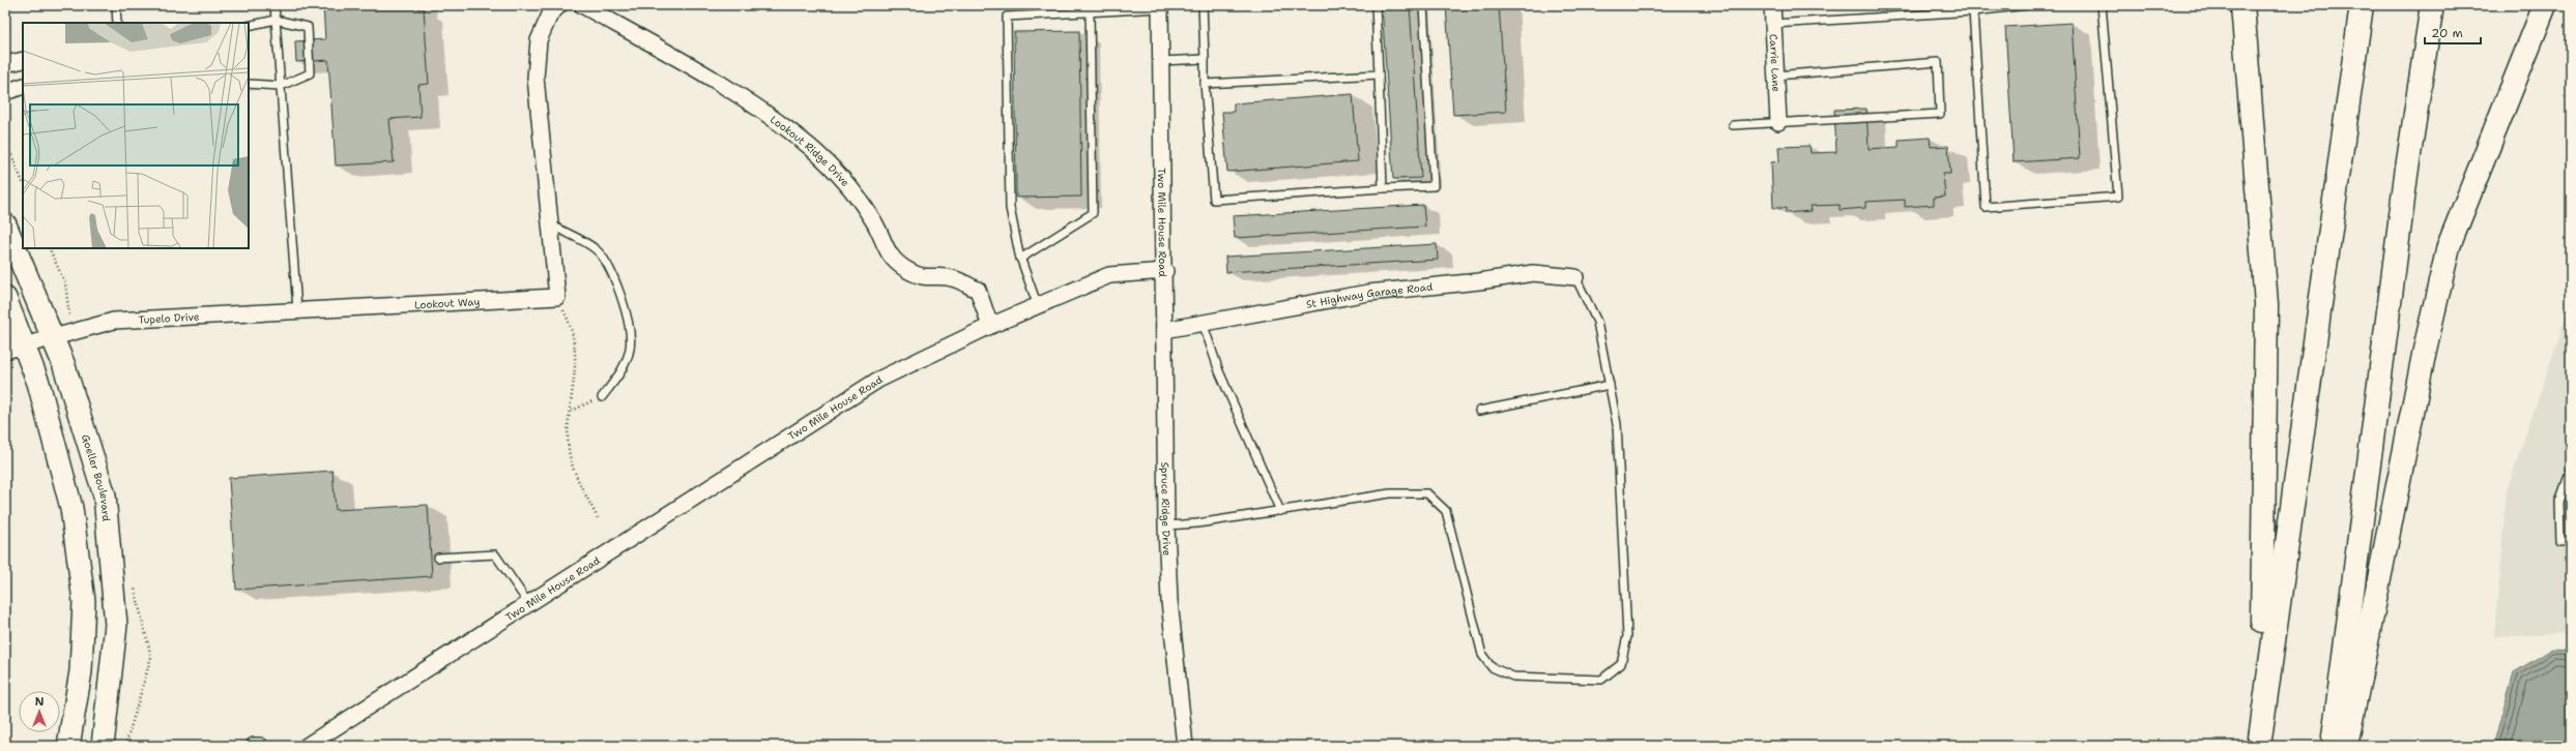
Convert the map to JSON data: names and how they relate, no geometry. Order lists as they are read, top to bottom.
{
  "streets": {
    "street": [
      "Carrie Lane",
      "Lookout Ridge Drive",
      "Two Mile House Road",
      "St Highway Garage Road",
      "Lookout Way",
      "Tupelo Drive",
      "Goeller Boulevard",
      "Spruce Ridge Drive"
    ]
  },
  "crossings": [
    ["Lookout Ridge Drive", "Two Mile House Road"],
    ["Two Mile House Road", "Spruce Ridge Drive"],
    ["St Highway Garage Road", "Spruce Ridge Drive"],
    ["Lookout Way", "Tupelo Drive"],
    ["Tupelo Drive", "Goeller Boulevard"]
  ],
  "scale_bar": "20 m",
  "north": "top"
}
